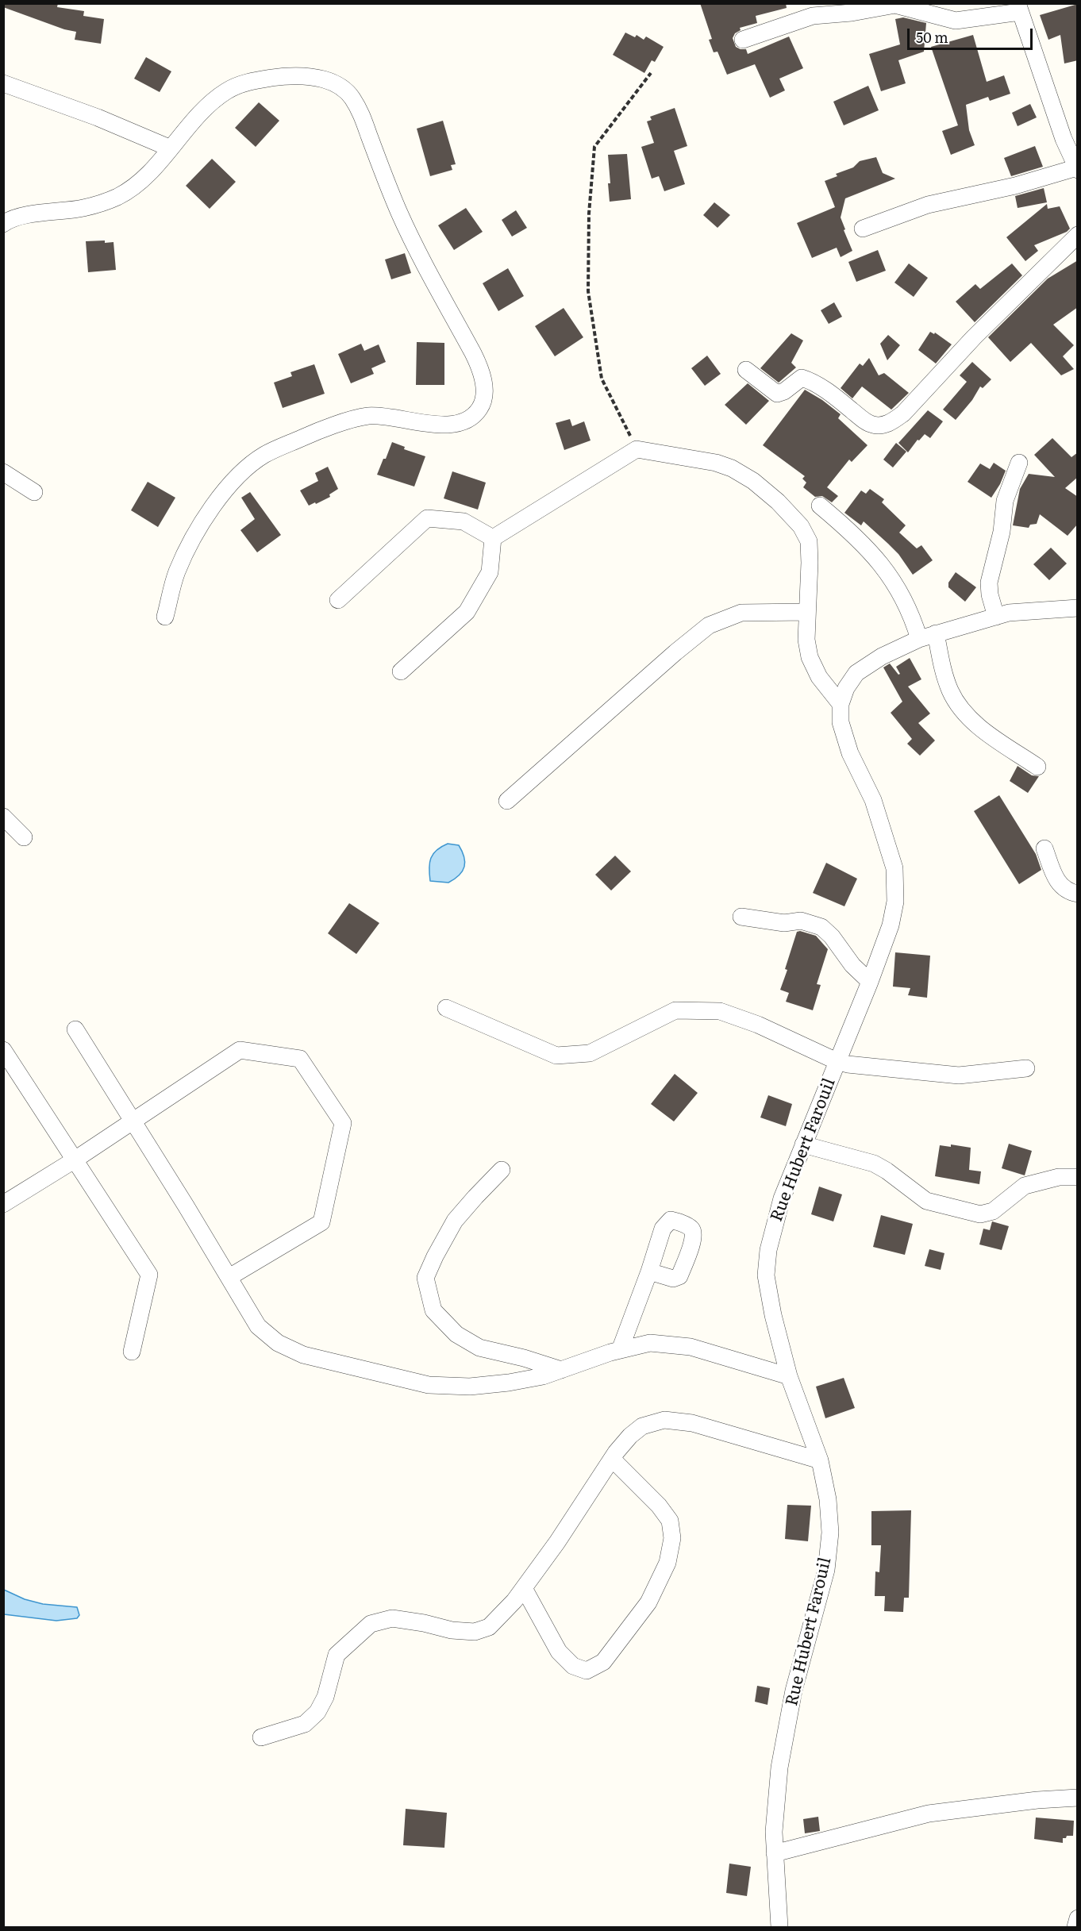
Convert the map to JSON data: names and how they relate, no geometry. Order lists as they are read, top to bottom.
{
  "streets": {
    "street": ["Rue Hubert Farouil"]
  },
  "scale_bar": "50 m"
}
